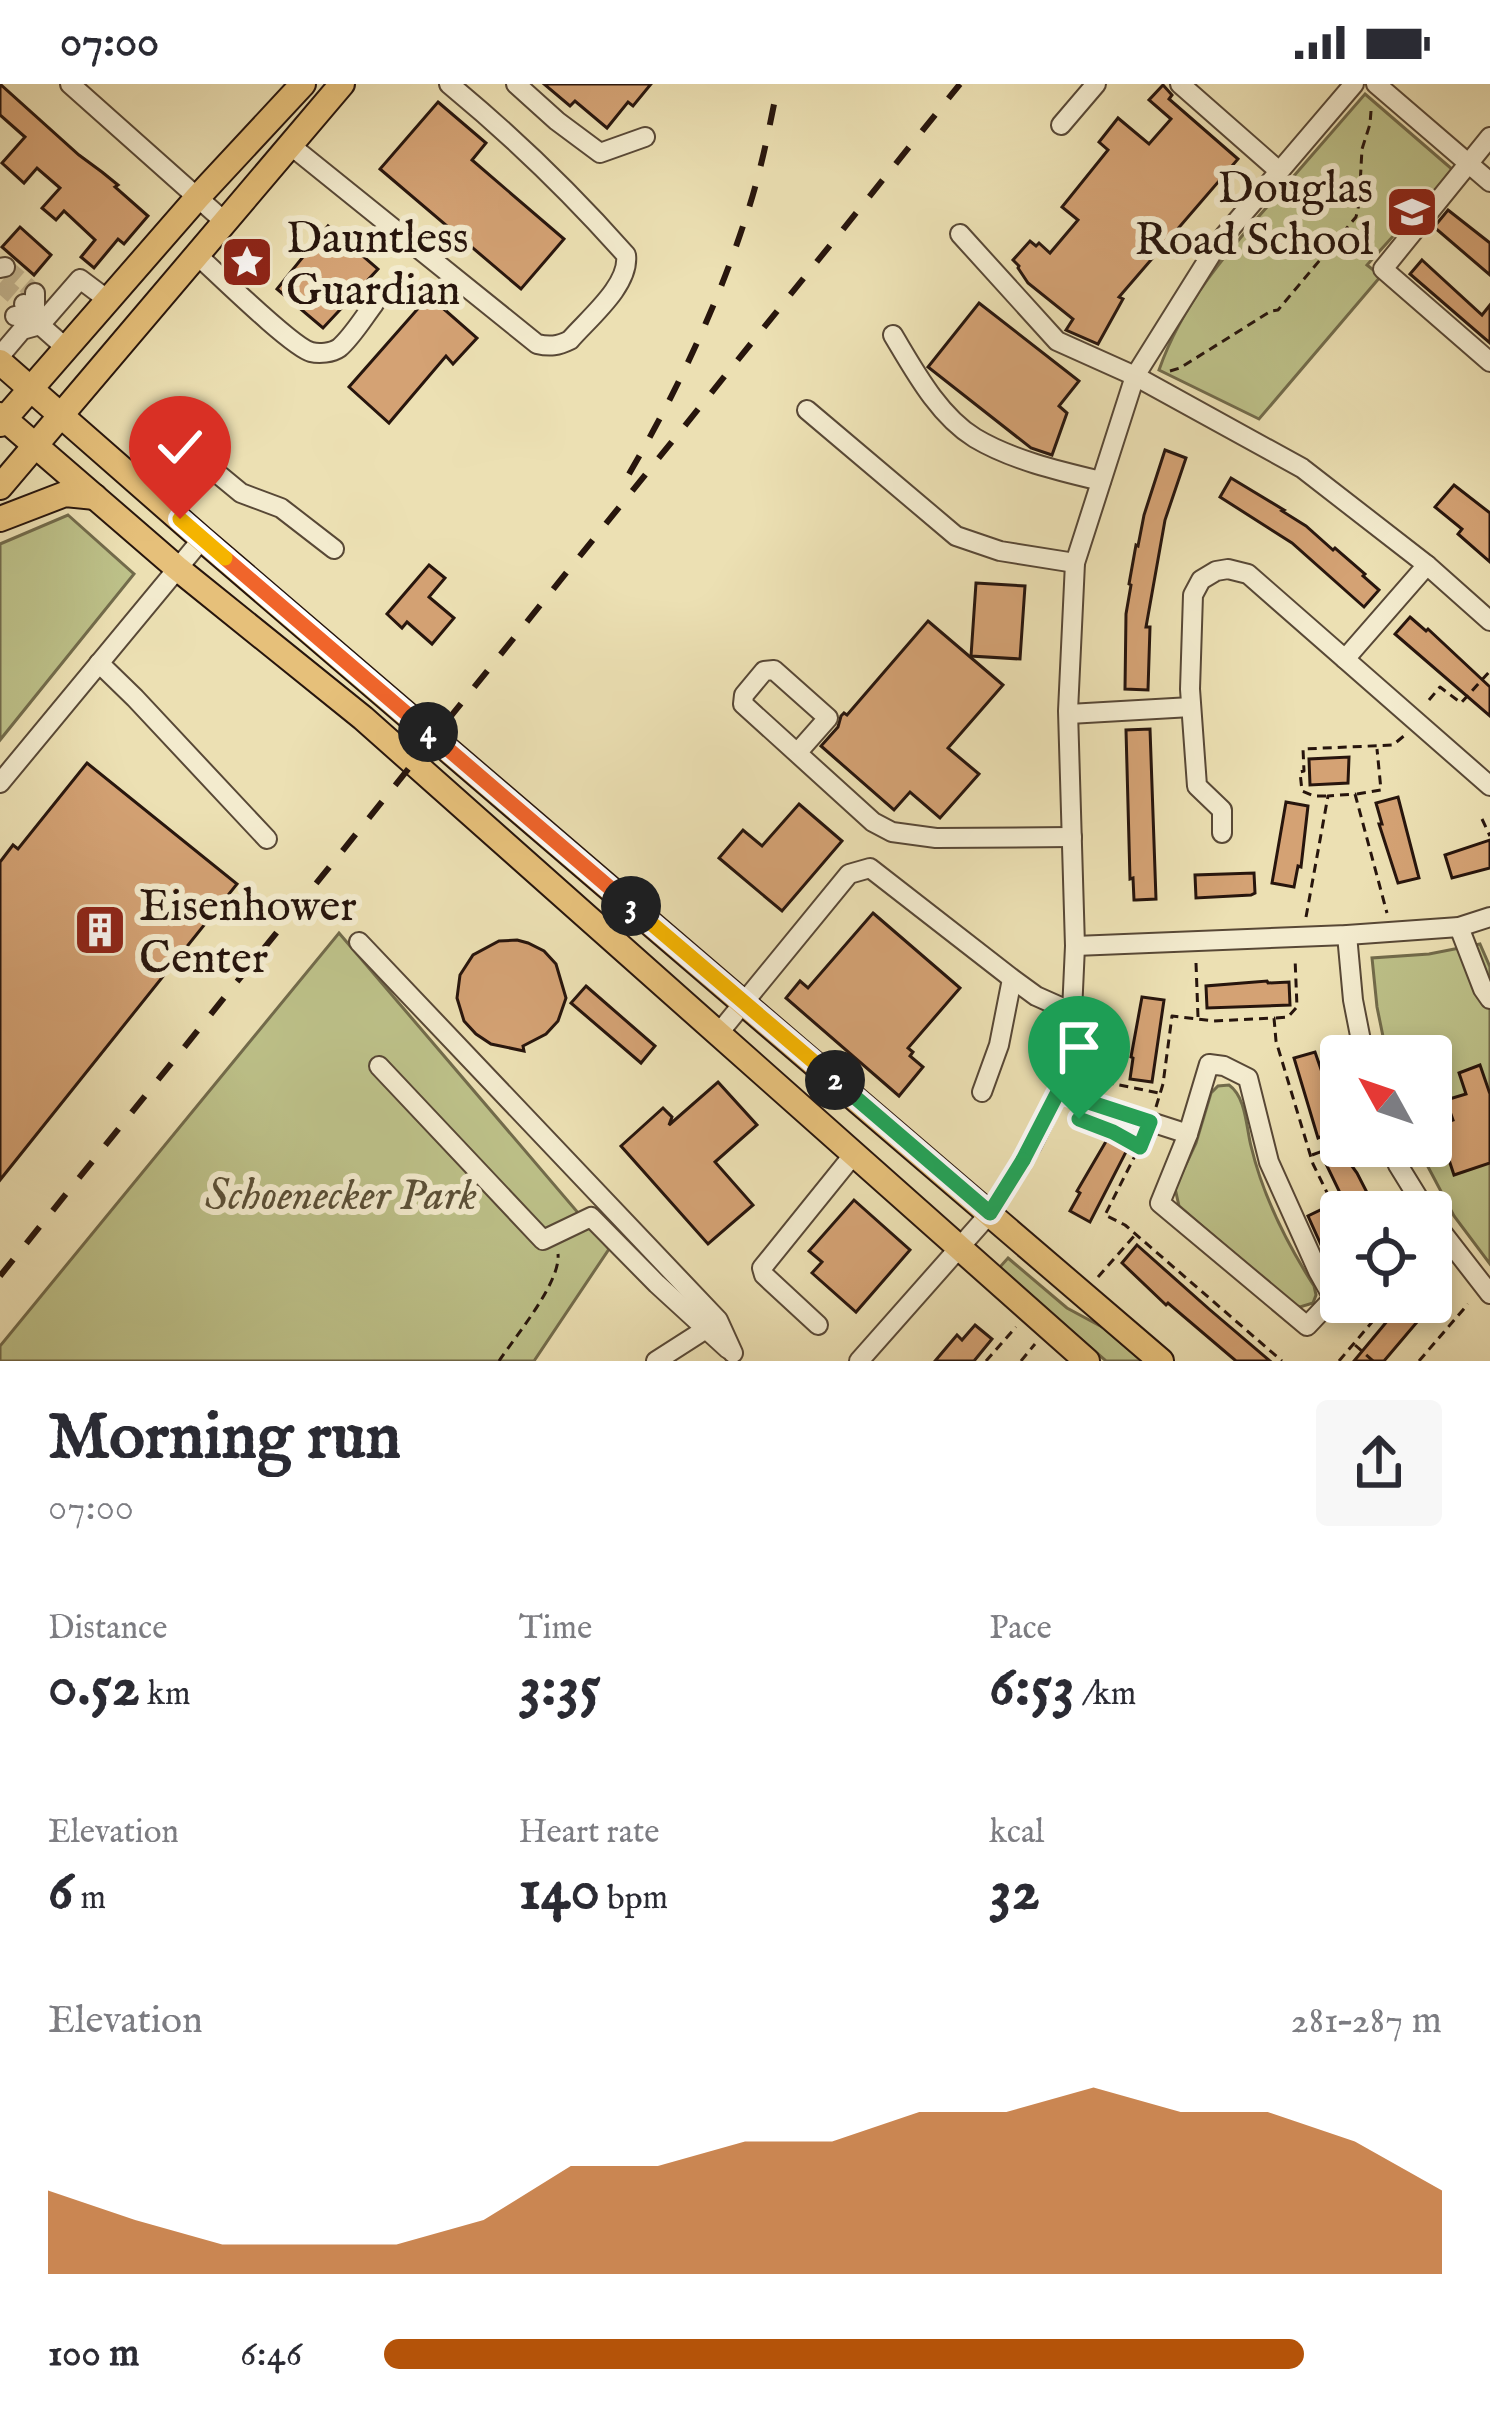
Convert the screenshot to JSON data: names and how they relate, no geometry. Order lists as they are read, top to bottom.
{
  "parks": ["Schoenecker Park"],
  "places": {
    "school or university": ["Douglas Road School"],
    "place": ["Dauntless Guardian"],
    "building": ["Eisenhower Center"]
  },
  "north": "top left",
  "page": {
    "status": "07:00",
    "pins": ["4", "3", "2"],
    "heading": ["Morning run", "07:00"],
    "stats": [
      ["Distance", "0.52 km"],
      ["Time", "3:35"],
      ["Pace", "6:53 /km"],
      ["Elevation", "6 m"],
      ["Heart rate", "140 bpm"],
      ["kcal", "32"]
    ],
    "chart": ["Elevation", "281–287 m"],
    "list": [
      {
        "name": "100 m",
        "note": "6:46"
      }
    ]
  }
}
